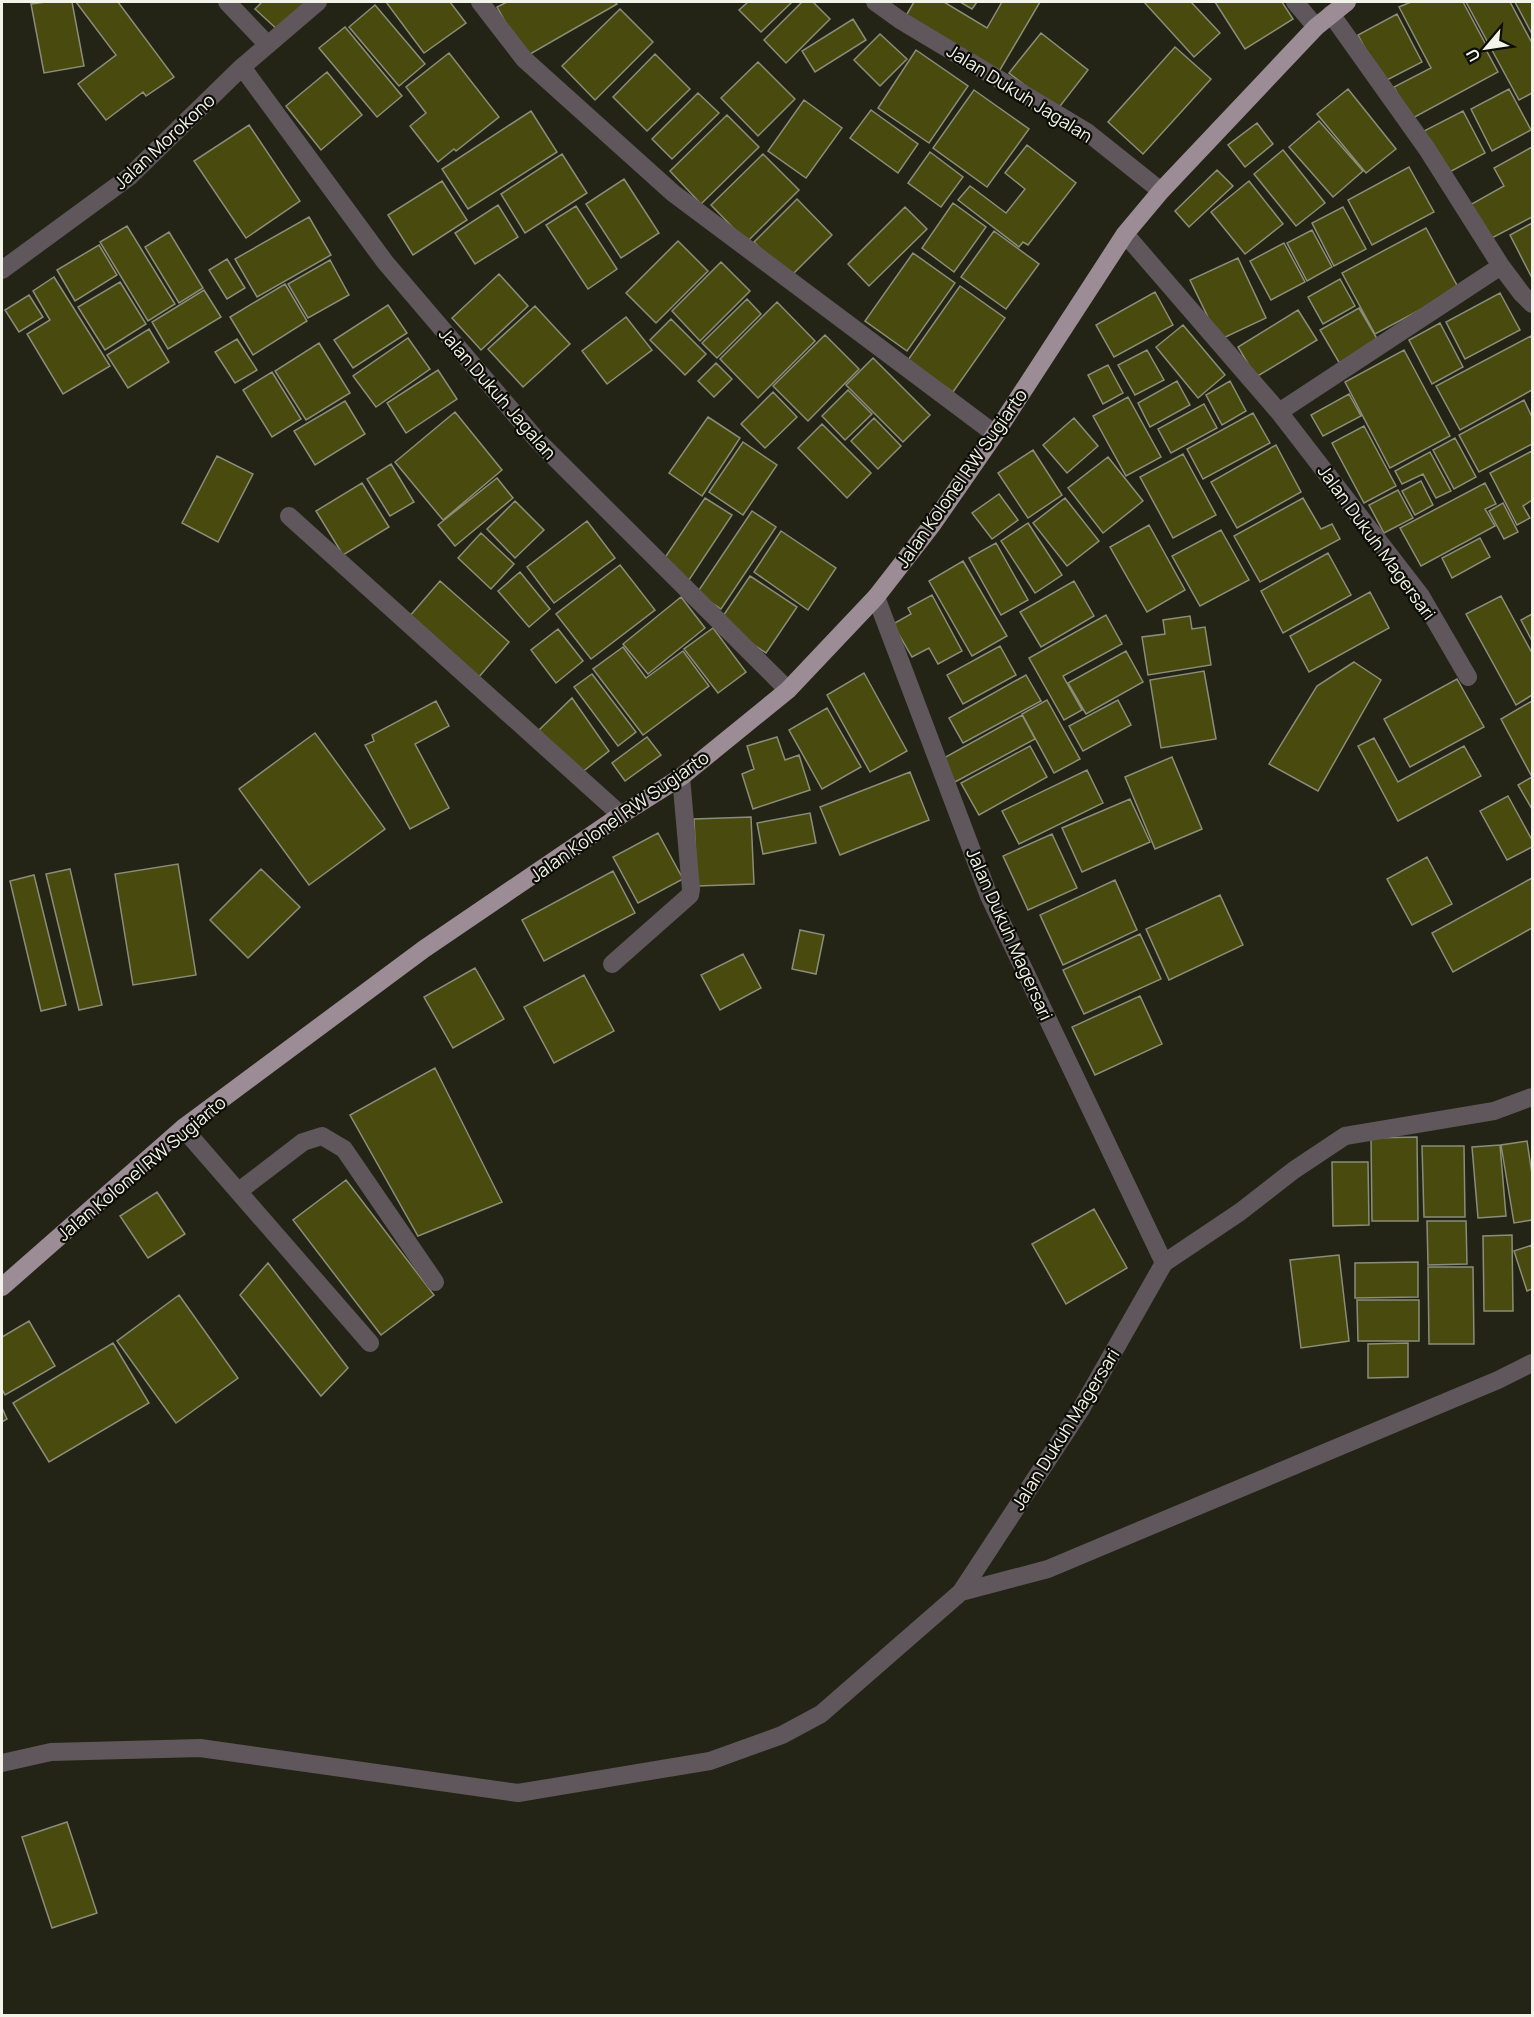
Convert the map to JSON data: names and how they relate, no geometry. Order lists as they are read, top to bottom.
{
  "streets": {
    "main road": ["Jalan Kolonel RW Sugiarto"],
    "street": ["Jalan Dukuh Jagalan", "Jalan Morokono", "Jalan Dukuh Magersari"]
  },
  "crossings": [
    ["Jalan Dukuh Jagalan", "Jalan Morokono"],
    ["Jalan Dukuh Jagalan", "Jalan Kolonel RW Sugiarto"],
    ["Jalan Kolonel RW Sugiarto", "Jalan Dukuh Magersari"]
  ],
  "north": "bottom left"
}
